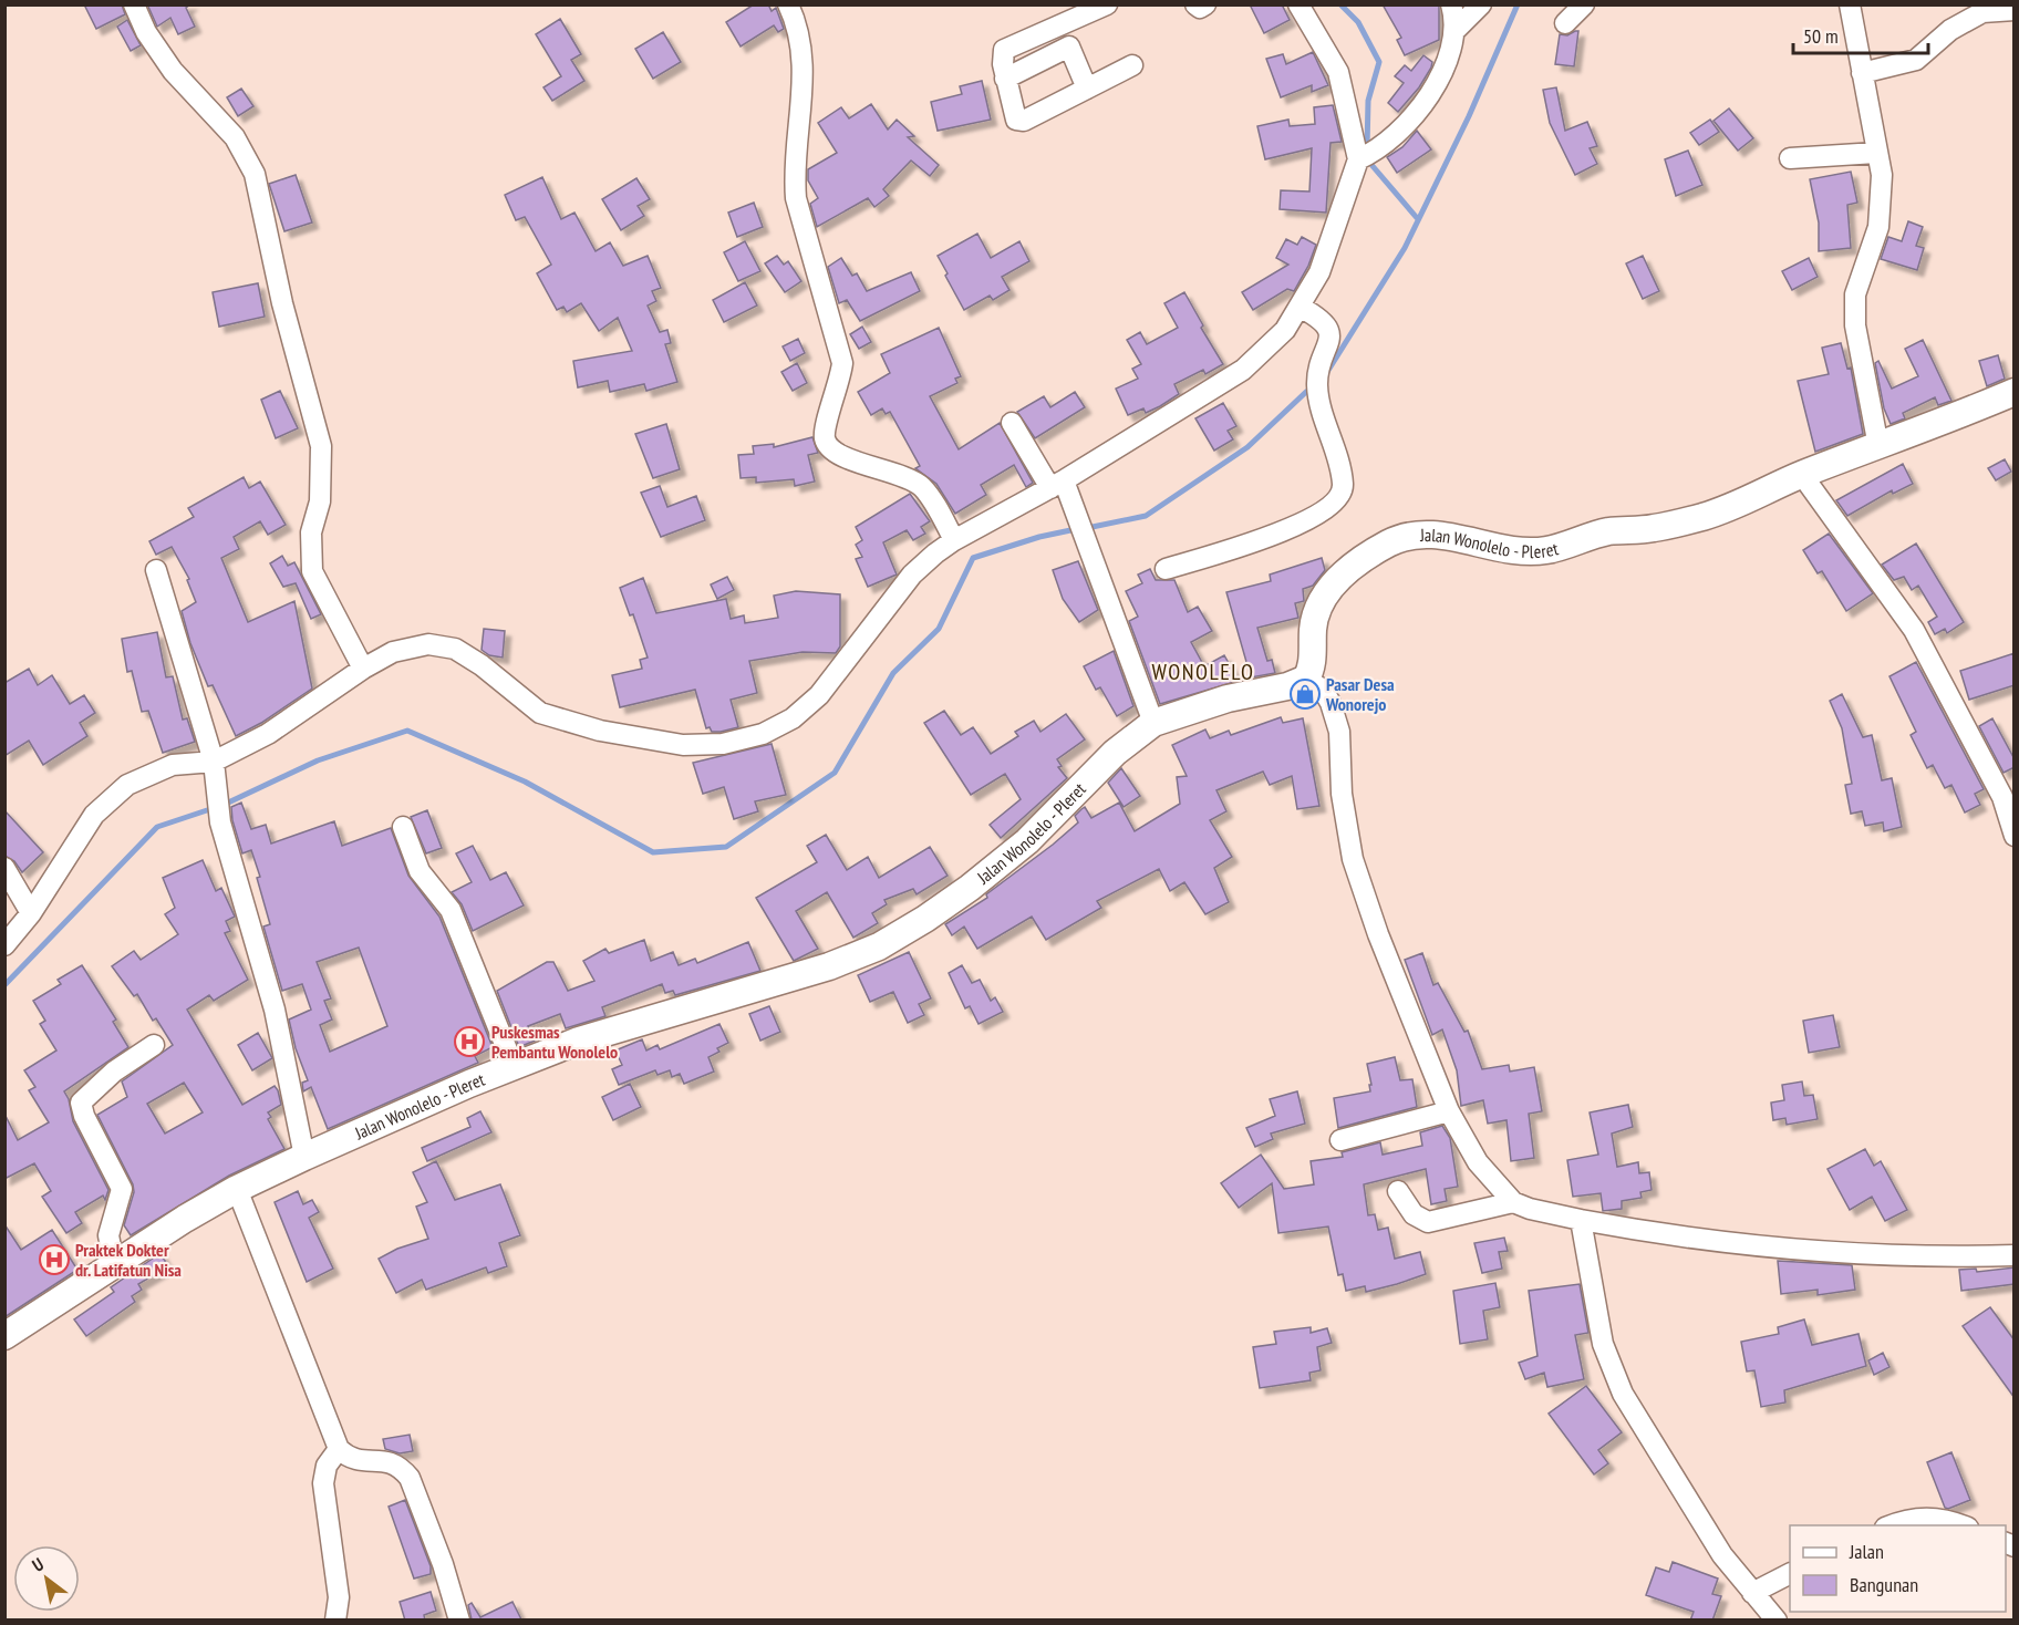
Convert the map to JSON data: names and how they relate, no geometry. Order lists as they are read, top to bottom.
{
  "streets": {
    "main road": ["Jalan Wonolelo - Pleret"]
  },
  "districts": ["WONOLELO"],
  "places": {
    "shop": ["Pasar Desa Wonorejo"],
    "hospital": ["Puskesmas Pembantu Wonolelo", "Praktek Dokter dr. Latifatun Nisa"]
  },
  "legend": ["Jalan", "Bangunan"],
  "scale_bar": "50 m",
  "north": "top left"
}
